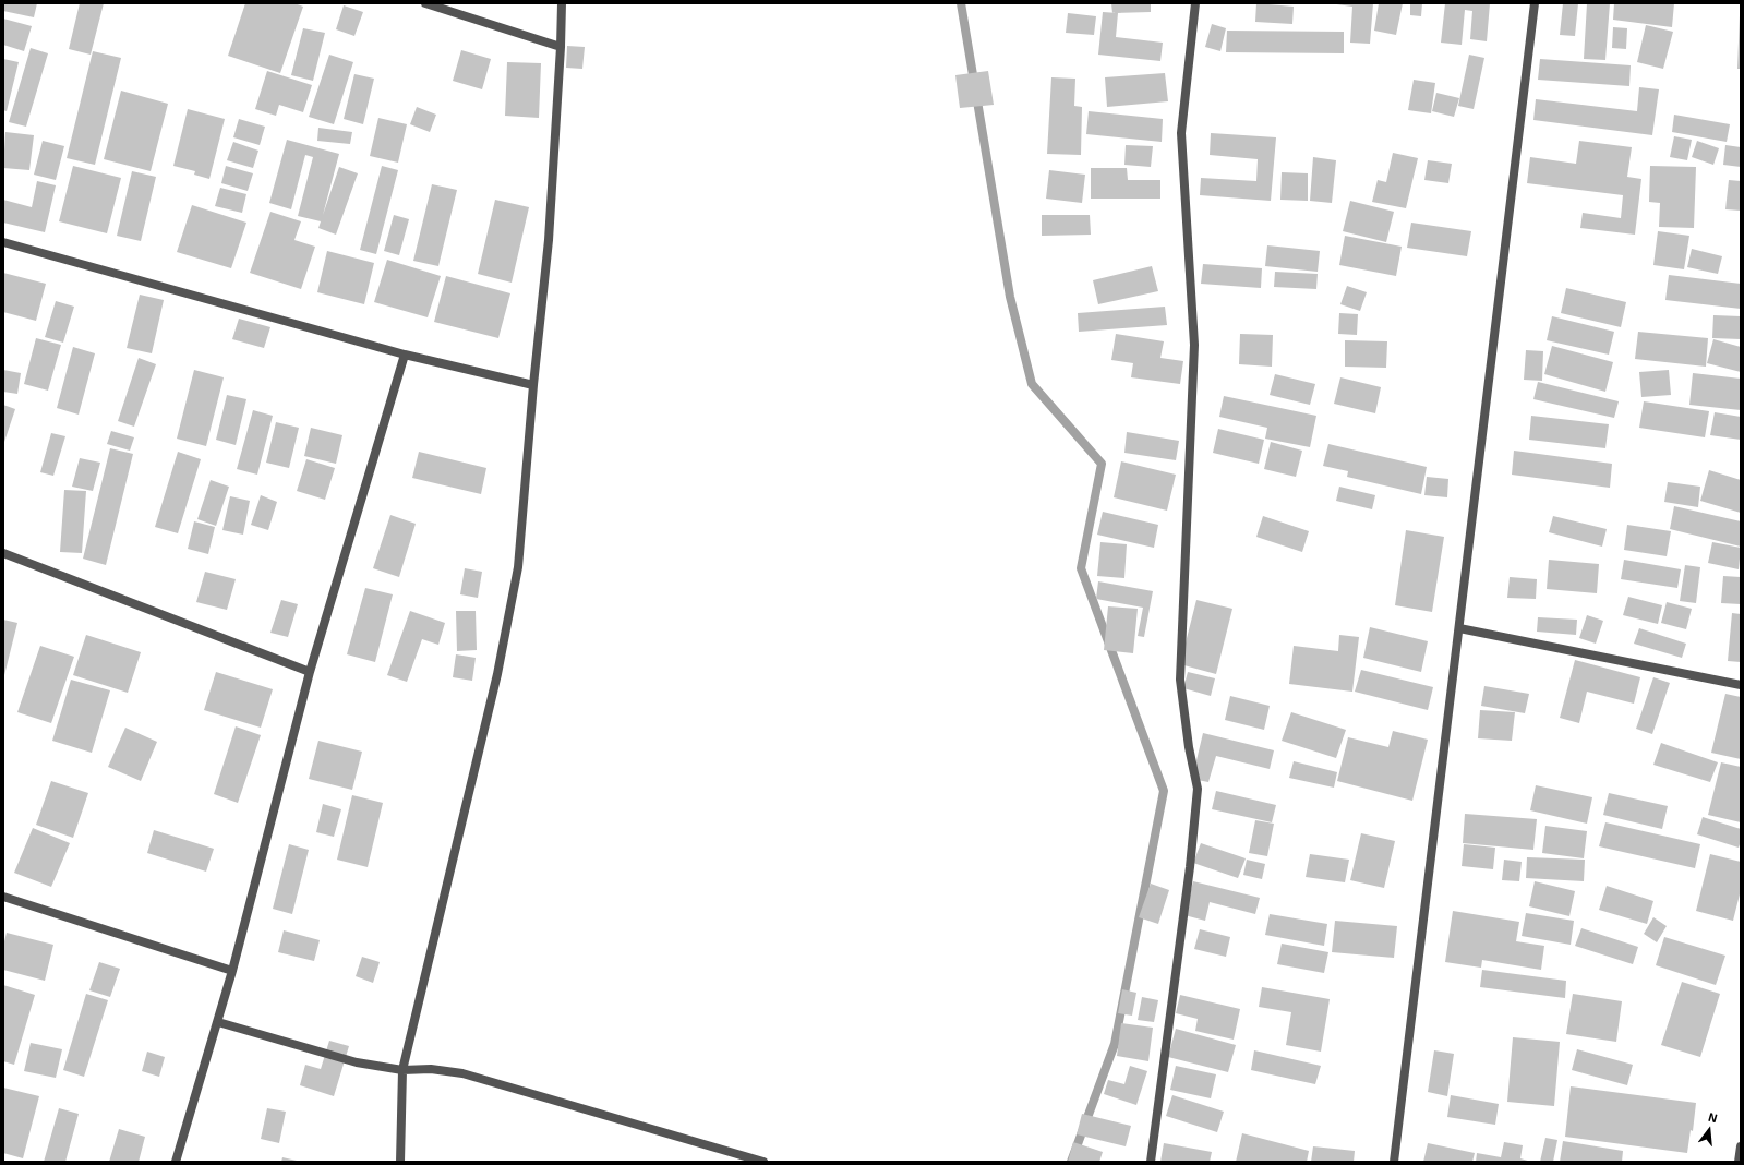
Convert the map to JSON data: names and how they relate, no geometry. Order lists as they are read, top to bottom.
{
  "north": "top"
}
